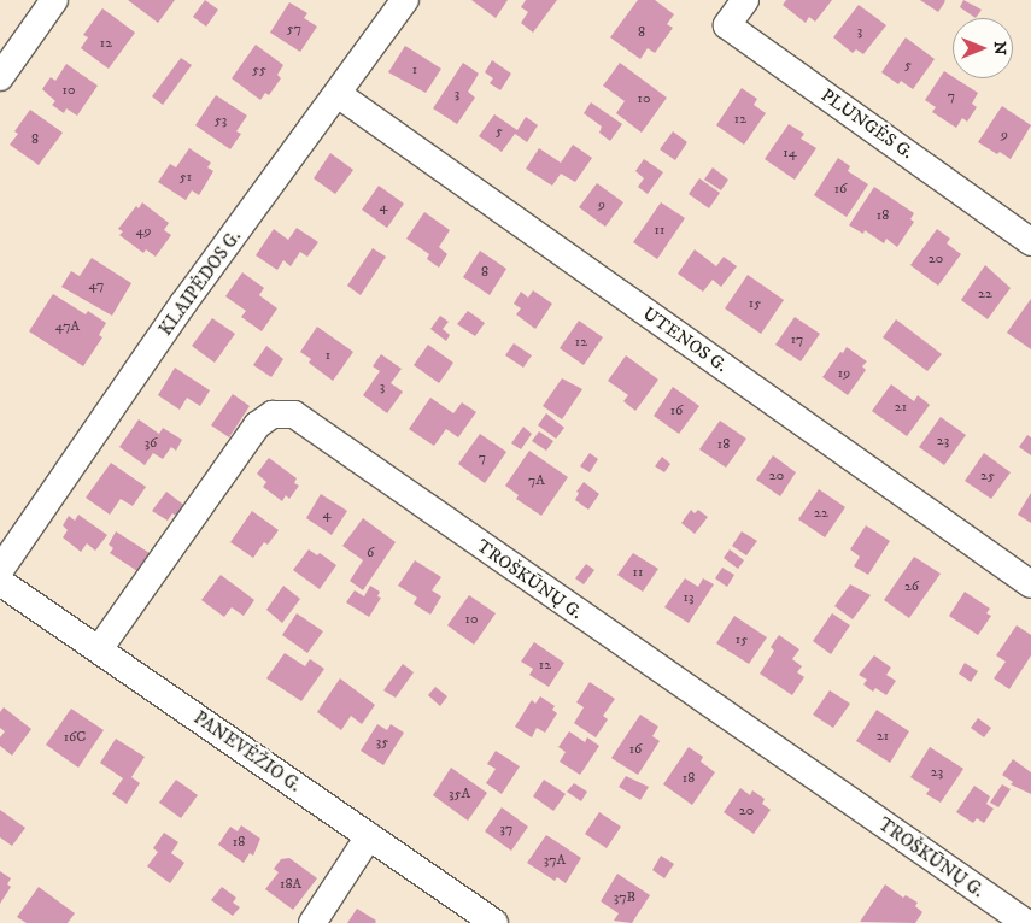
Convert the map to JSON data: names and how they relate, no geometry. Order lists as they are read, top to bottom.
{
  "streets": {
    "street": [
      "PLUNGĖS G.",
      "KLAIPĖDOS G.",
      "UTENOS G.",
      "TROŠKŪNŲ G.",
      "PANEVĖŽIO G."
    ]
  },
  "crossings": [
    ["KLAIPĖDOS G.", "UTENOS G."],
    ["TROŠKŪNŲ G.", "PANEVĖŽIO G."]
  ],
  "house_numbers": [
    "57",
    "3",
    "8",
    "12",
    "5",
    "55",
    "1",
    "10",
    "3",
    "7",
    "10",
    "12",
    "53",
    "5",
    "9",
    "8",
    "14",
    "51",
    "16",
    "9",
    "4",
    "18",
    "11",
    "49",
    "20",
    "8",
    "47",
    "22",
    "15",
    "47A",
    "17",
    "12",
    "1",
    "19",
    "3",
    "21",
    "16",
    "23",
    "36",
    "18",
    "7",
    "20",
    "25",
    "7A",
    "22",
    "4",
    "6",
    "11",
    "26",
    "13",
    "10",
    "15",
    "12",
    "21",
    "16C",
    "35",
    "16",
    "23",
    "18",
    "35A",
    "20",
    "37",
    "18",
    "37A",
    "18A",
    "37B"
  ],
  "north": "right"
}
